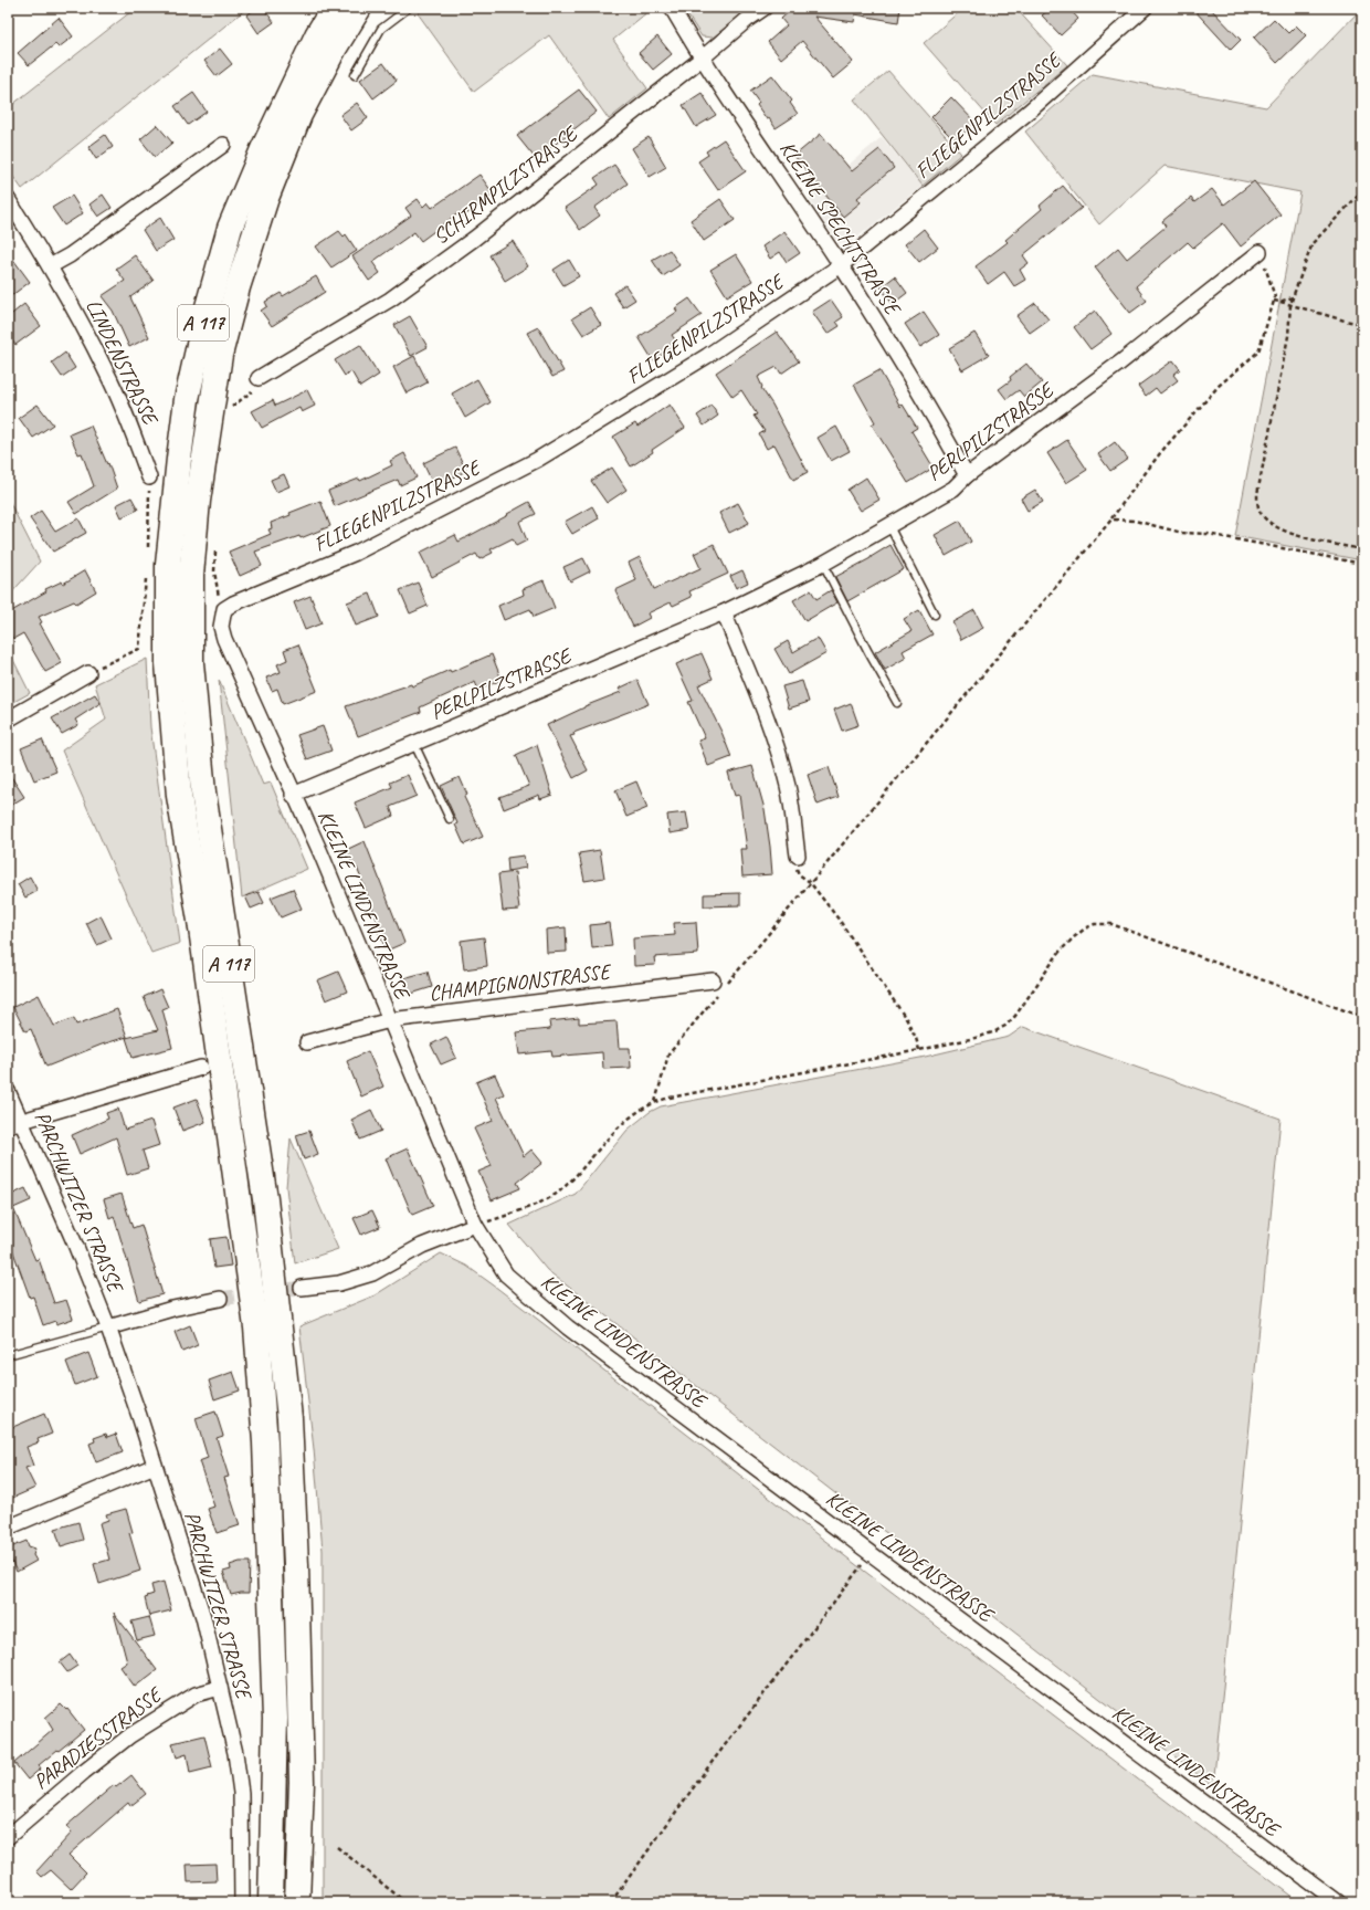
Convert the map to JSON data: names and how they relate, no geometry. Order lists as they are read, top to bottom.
{
  "streets": {
    "highway": ["A 117"],
    "street": [
      "FLIEGENPILZSTRASSE",
      "SCHIRMPILZSTRASSE",
      "KLEINE SPECHTSTRASSE",
      "LINDENSTRASSE",
      "PERLPILZSTRASSE",
      "KLEINE LINDENSTRASSE",
      "CHAMPIGNONSTRASSE",
      "PARCHWITZER STRASSE",
      "PARADIESSTRASSE"
    ]
  },
  "crossings": [
    ["FLIEGENPILZSTRASSE", "KLEINE SPECHTSTRASSE"],
    ["FLIEGENPILZSTRASSE", "KLEINE LINDENSTRASSE"],
    ["SCHIRMPILZSTRASSE", "KLEINE SPECHTSTRASSE"],
    ["KLEINE SPECHTSTRASSE", "PERLPILZSTRASSE"],
    ["PERLPILZSTRASSE", "KLEINE LINDENSTRASSE"],
    ["KLEINE LINDENSTRASSE", "CHAMPIGNONSTRASSE"],
    ["PARCHWITZER STRASSE", "PARADIESSTRASSE"]
  ]
}
